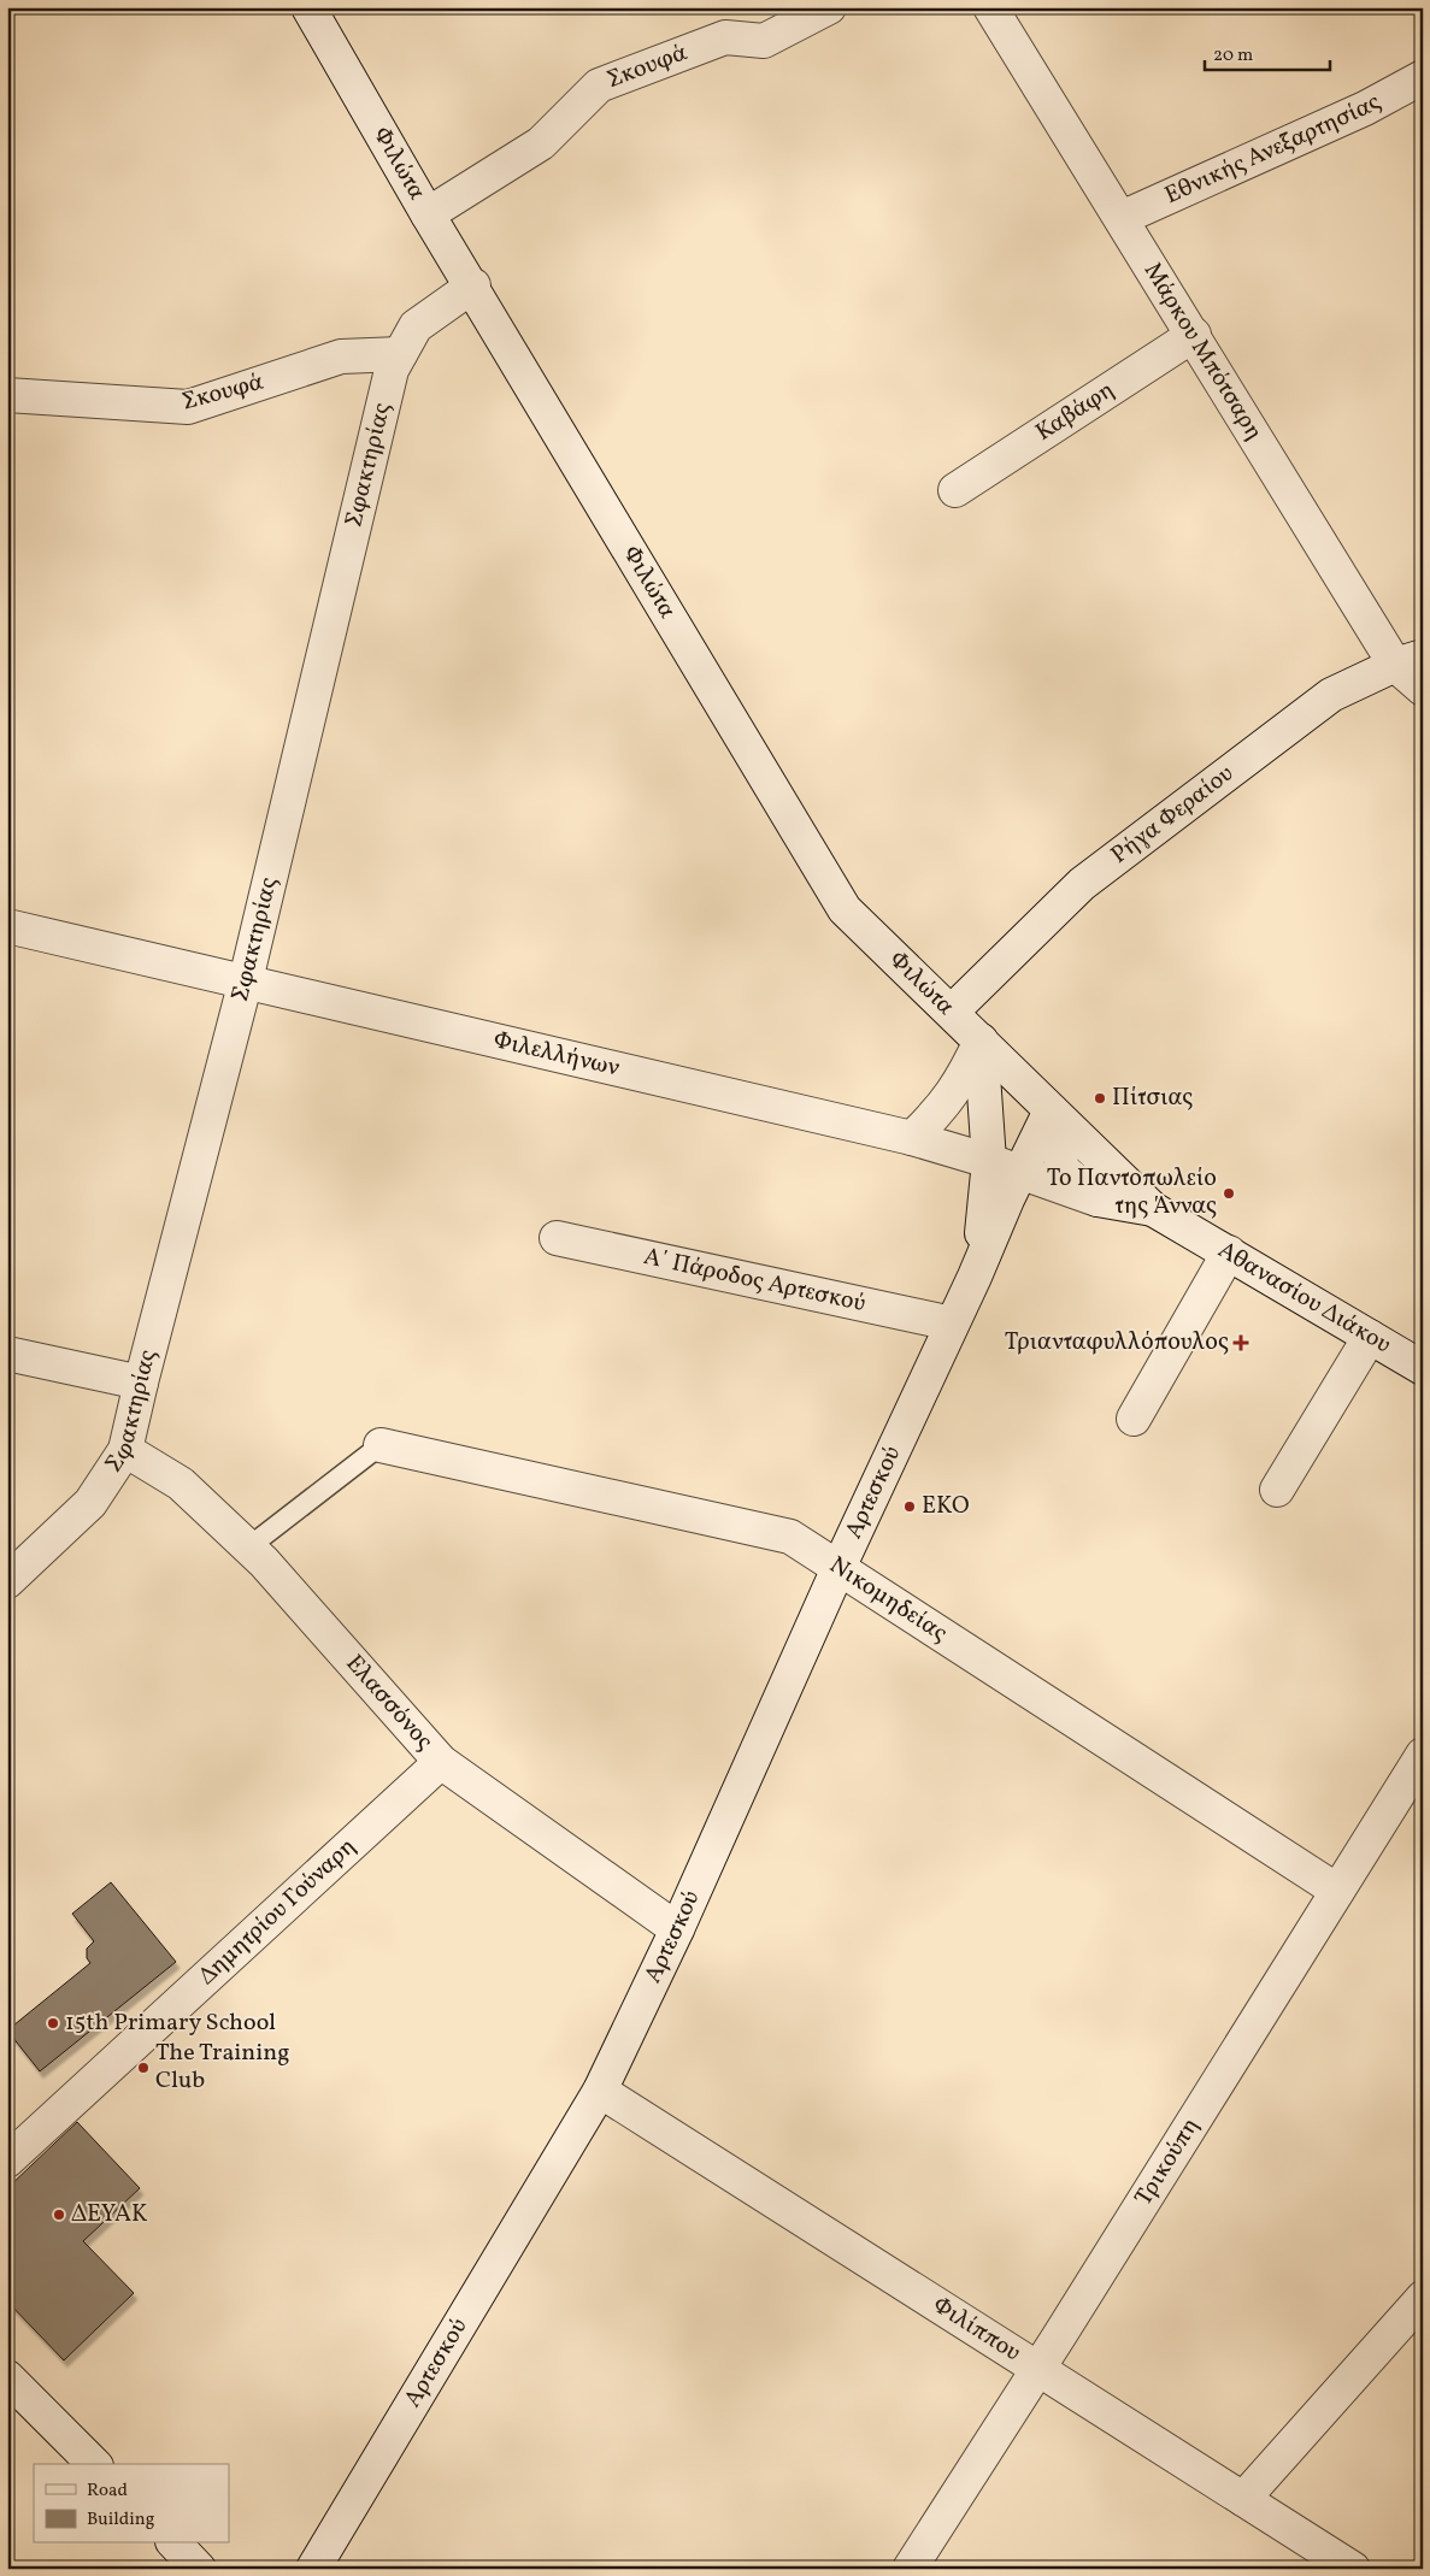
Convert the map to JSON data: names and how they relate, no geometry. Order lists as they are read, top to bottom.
{
  "streets": {
    "street": [
      "Σκουφά",
      "Εθνικής Ανεξαρτησίας",
      "Φιλώτα",
      "Μάρκου Μπότσαρη",
      "Καβάφη",
      "Σφακτηρίας",
      "Ρήγα Φεραίου",
      "Φιλελλήνων",
      "Α΄ Πάροδος Αρτεσκού",
      "Αθανασίου Διάκου",
      "Αρτεσκού",
      "Νικομηδείας",
      "Ελασσόνος",
      "Δημητρίου Γούναρη",
      "Τρικούπη",
      "Φιλίππου"
    ]
  },
  "crossings": [
    ["Σκουφά", "Φιλώτα"],
    ["Σκουφά", "Σφακτηρίας"],
    ["Εθνικής Ανεξαρτησίας", "Μάρκου Μπότσαρη"],
    ["Φιλώτα", "Σφακτηρίας"],
    ["Φιλώτα", "Ρήγα Φεραίου"],
    ["Φιλώτα", "Αθανασίου Διάκου"],
    ["Φιλώτα", "Αρτεσκού"],
    ["Μάρκου Μπότσαρη", "Καβάφη"],
    ["Μάρκου Μπότσαρη", "Ρήγα Φεραίου"],
    ["Σφακτηρίας", "Φιλελλήνων"],
    ["Σφακτηρίας", "Ελασσόνος"],
    ["Φιλελλήνων", "Αθανασίου Διάκου"],
    ["Φιλελλήνων", "Αρτεσκού"],
    ["Α΄ Πάροδος Αρτεσκού", "Αρτεσκού"],
    ["Αθανασίου Διάκου", "Αρτεσκού"],
    ["Αρτεσκού", "Νικομηδείας"],
    ["Αρτεσκού", "Ελασσόνος"],
    ["Αρτεσκού", "Φιλίππου"],
    ["Νικομηδείας", "Τρικούπη"],
    ["Ελασσόνος", "Δημητρίου Γούναρη"],
    ["Τρικούπη", "Φιλίππου"]
  ],
  "places": {
    "other": [
      "Πίτσιας",
      "Το Παντοπωλείο της Άννας",
      "ΕΚΟ",
      "15th Primary School",
      "The Training Club",
      "ΔΕΥΑΚ"
    ],
    "health": ["Τριανταφυλλόπουλος"]
  },
  "legend": ["Road", "Building"],
  "scale_bar": "20 m"
}
